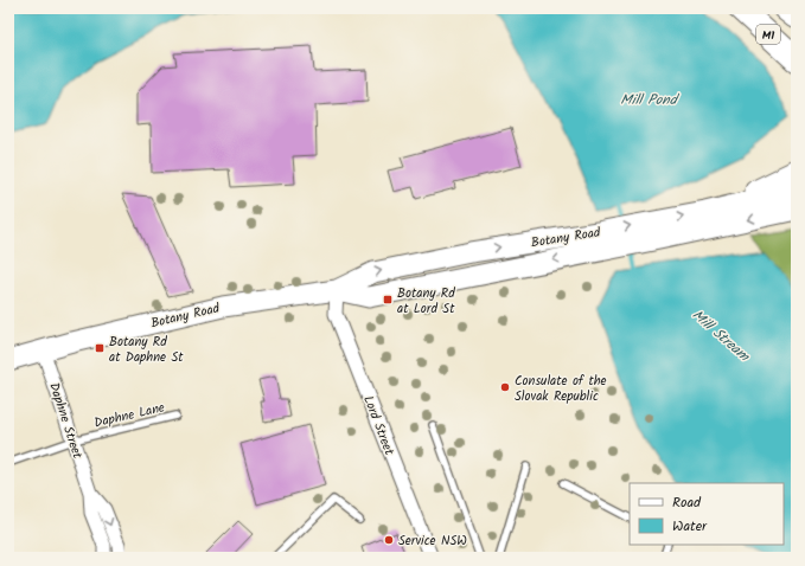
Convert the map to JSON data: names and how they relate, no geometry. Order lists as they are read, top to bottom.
{
  "streets": {
    "highway": ["M1"],
    "main road": ["Botany Road"],
    "street": ["Daphne Street", "Lord Street"],
    "lane": ["Daphne Lane"]
  },
  "crossings": [
    ["Botany Road", "Daphne Street"],
    ["Botany Road", "Lord Street"],
    ["Daphne Lane", "Daphne Street"]
  ],
  "water": ["Mill Pond", "Mill Stream"],
  "places": {
    "transit": ["Botany Rd at Lord St", "Botany Rd at Daphne St"],
    "other": ["Consulate of the Slovak Republic", "Service NSW"]
  },
  "legend": ["Road", "Water"]
}
